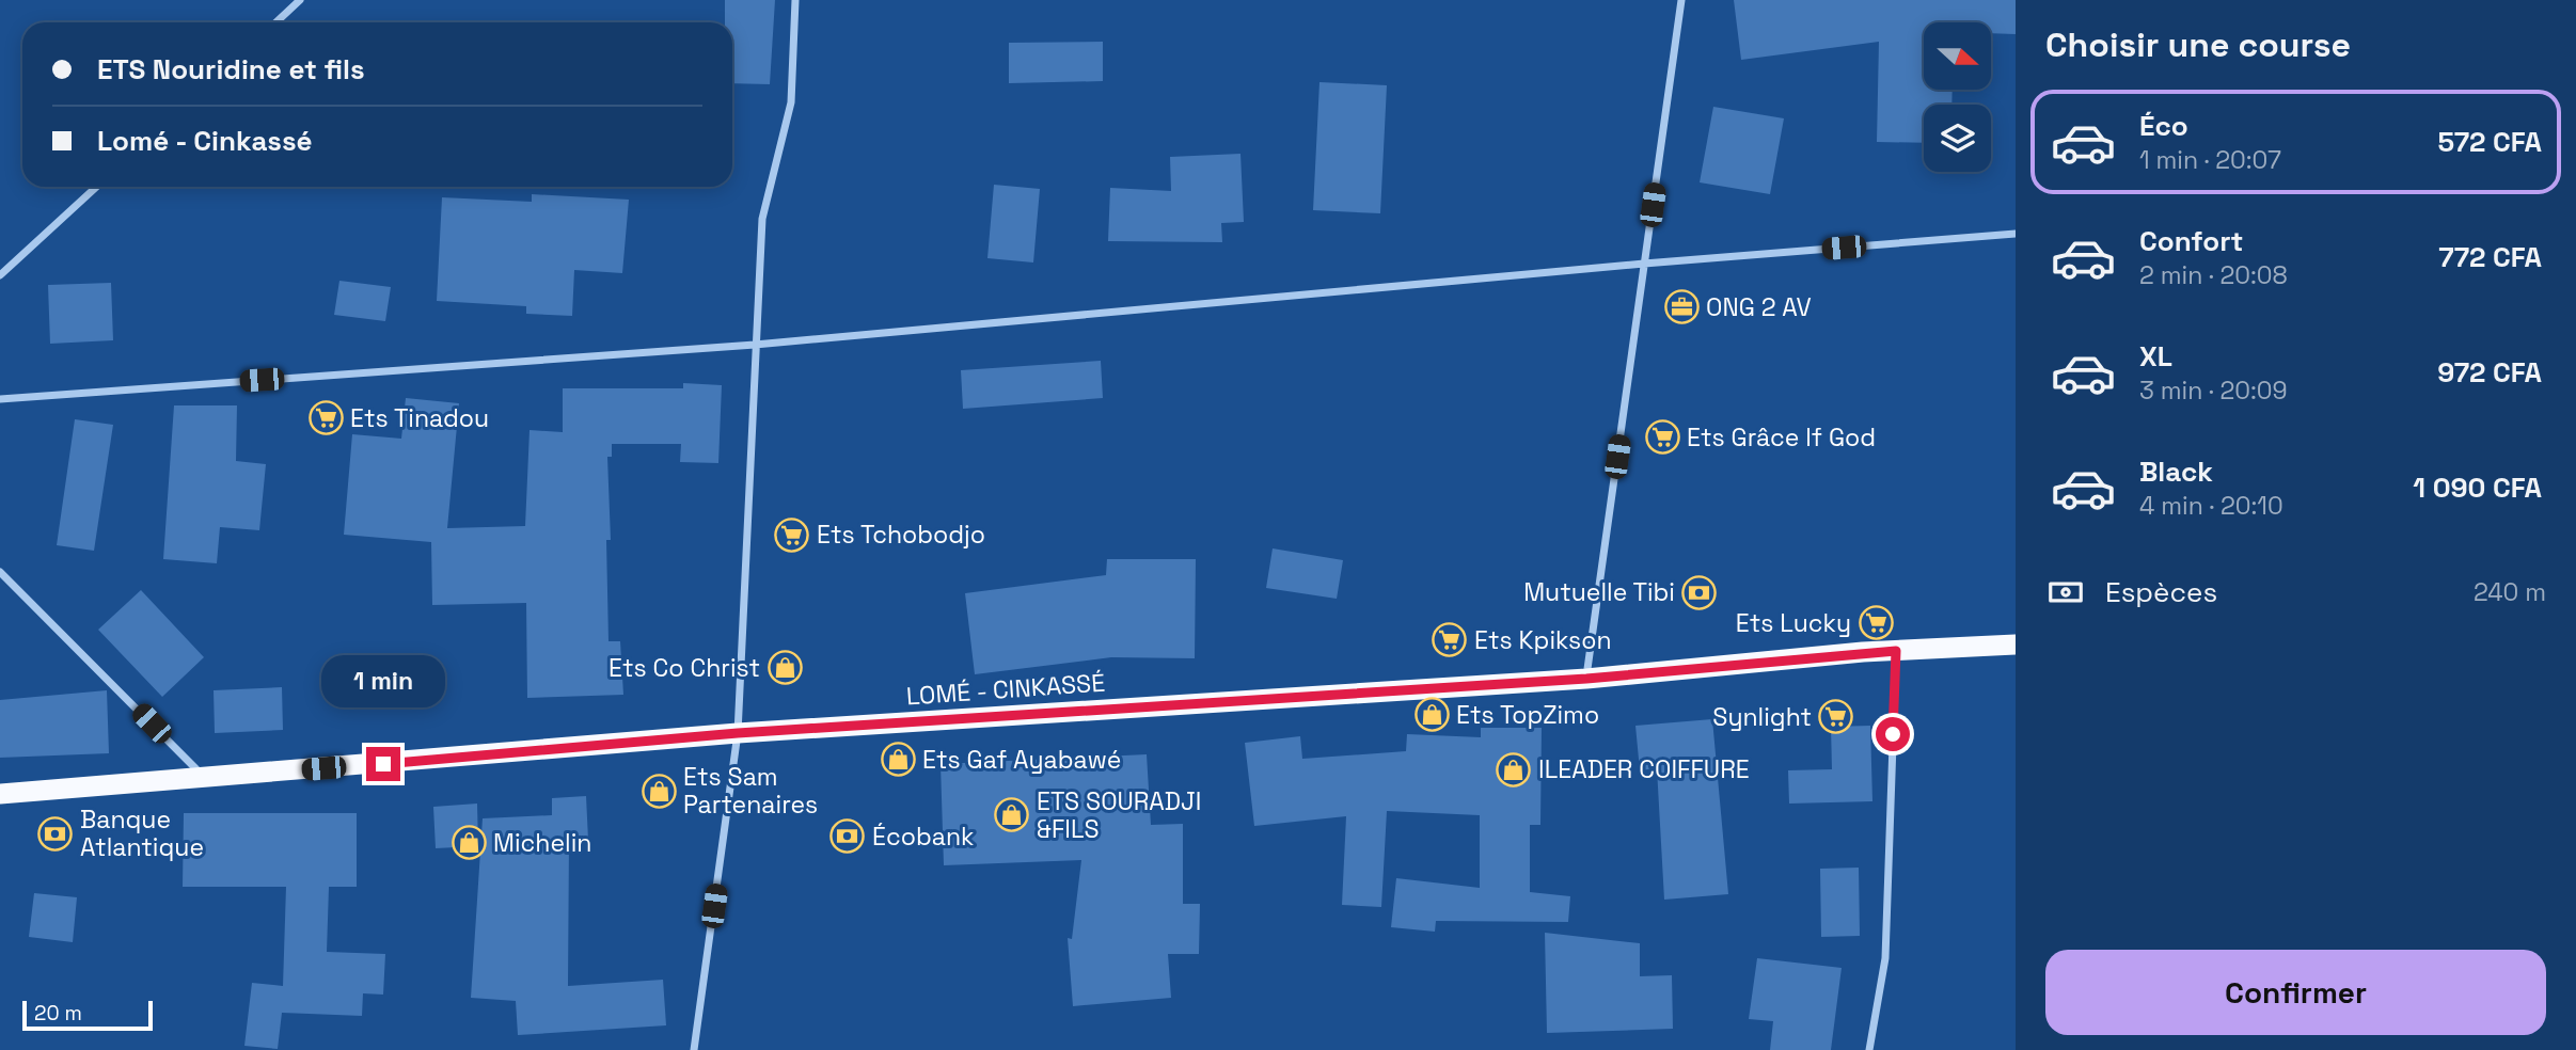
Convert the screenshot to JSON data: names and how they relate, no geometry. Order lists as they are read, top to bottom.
{
  "streets": {
    "highway": ["LOMÉ - CINKASSÉ"]
  },
  "places": {
    "office": ["ONG 2 AV"],
    "supermarket": [
      "Ets Tinadou",
      "Ets Grâce If God",
      "Ets Tchobodjo",
      "Ets Lucky",
      "Ets Kpikson",
      "Synlight"
    ],
    "bank": ["Mutuelle Tibi", "Banque Atlantique", "Écobank"],
    "shop": [
      "Ets Co Christ",
      "Ets TopZimo",
      "Ets Gaf Ayabawé",
      "lLEADER COIFFURE",
      "Ets Sam Partenaires",
      "ETS SOURADJI &FILS",
      "Michelin"
    ]
  },
  "scale_bar": "20 m",
  "north": "right",
  "page": {
    "heading": "Choisir une course",
    "banner": ["ETS Nouridine et fils", "Lomé - Cinkassé"],
    "list": [
      {
        "name": "Éco",
        "note": "1 min · 20:07",
        "value": "572 CFA"
      },
      {
        "name": "Confort",
        "note": "2 min · 20:08",
        "value": "772 CFA"
      },
      {
        "name": "XL",
        "note": "3 min · 20:09",
        "value": "972 CFA"
      },
      {
        "name": "Black",
        "note": "4 min · 20:10",
        "value": "1 090 CFA"
      }
    ],
    "pay": ["Espèces", "240 m"],
    "bubble": "1 min",
    "buttons": "Confirmer",
    "scale": "20 m"
  }
}
